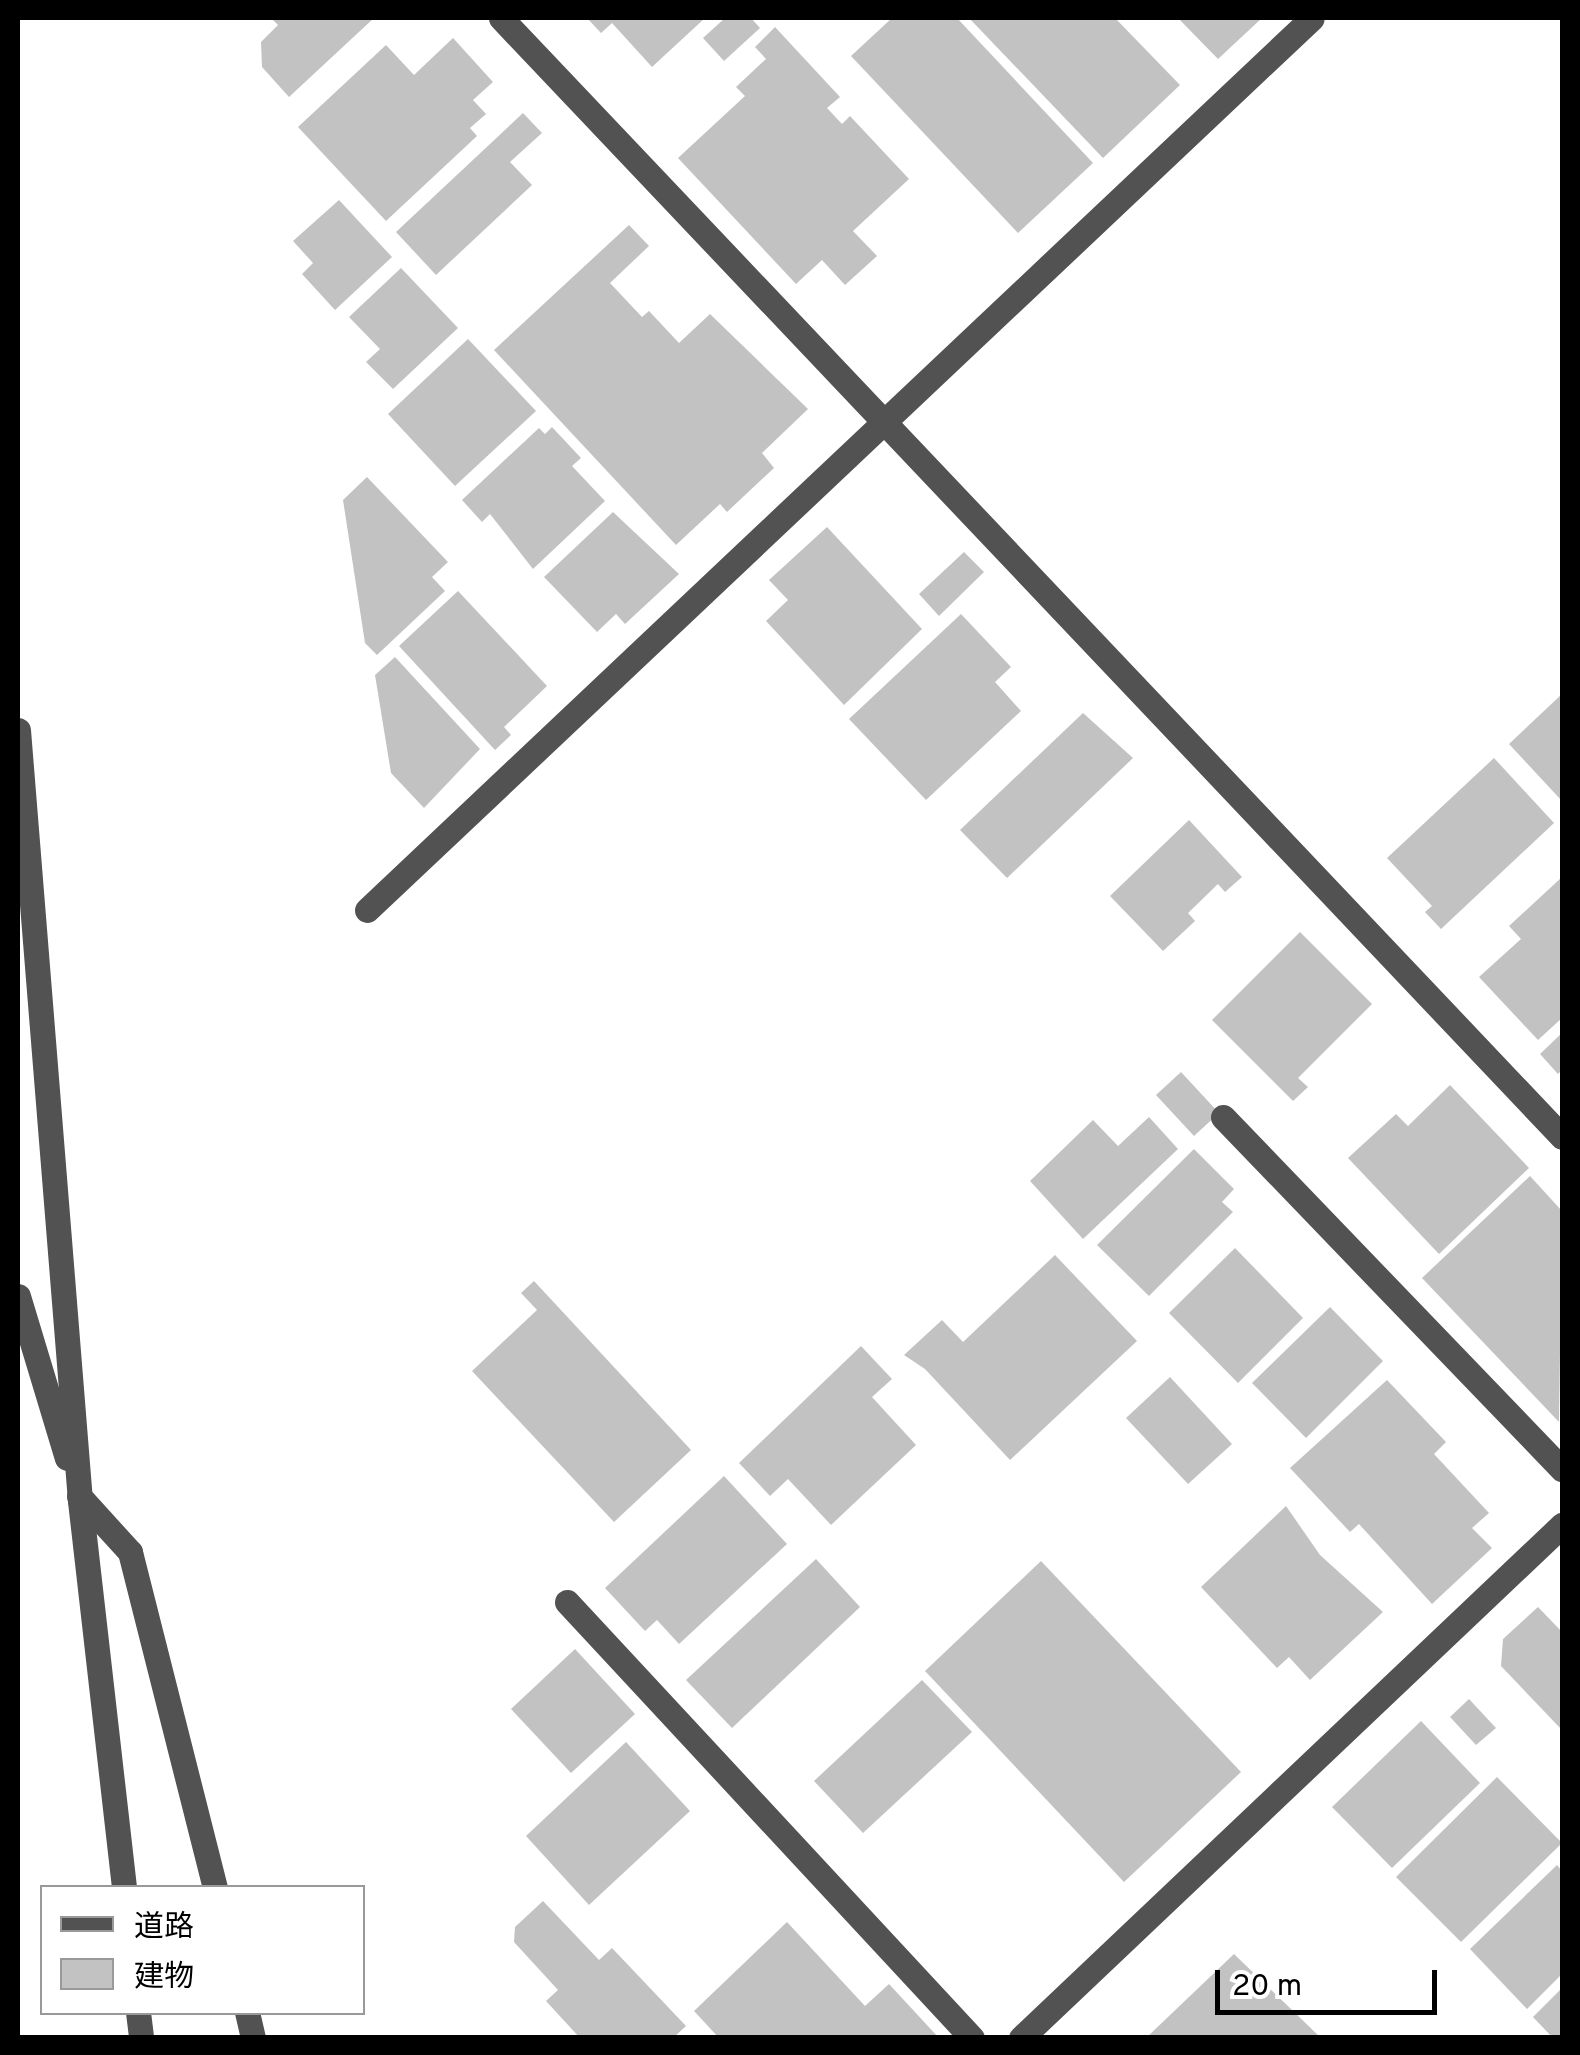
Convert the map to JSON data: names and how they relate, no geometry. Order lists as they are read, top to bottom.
{
  "legend": ["道路", "建物"],
  "scale_bar": "20 m"
}
